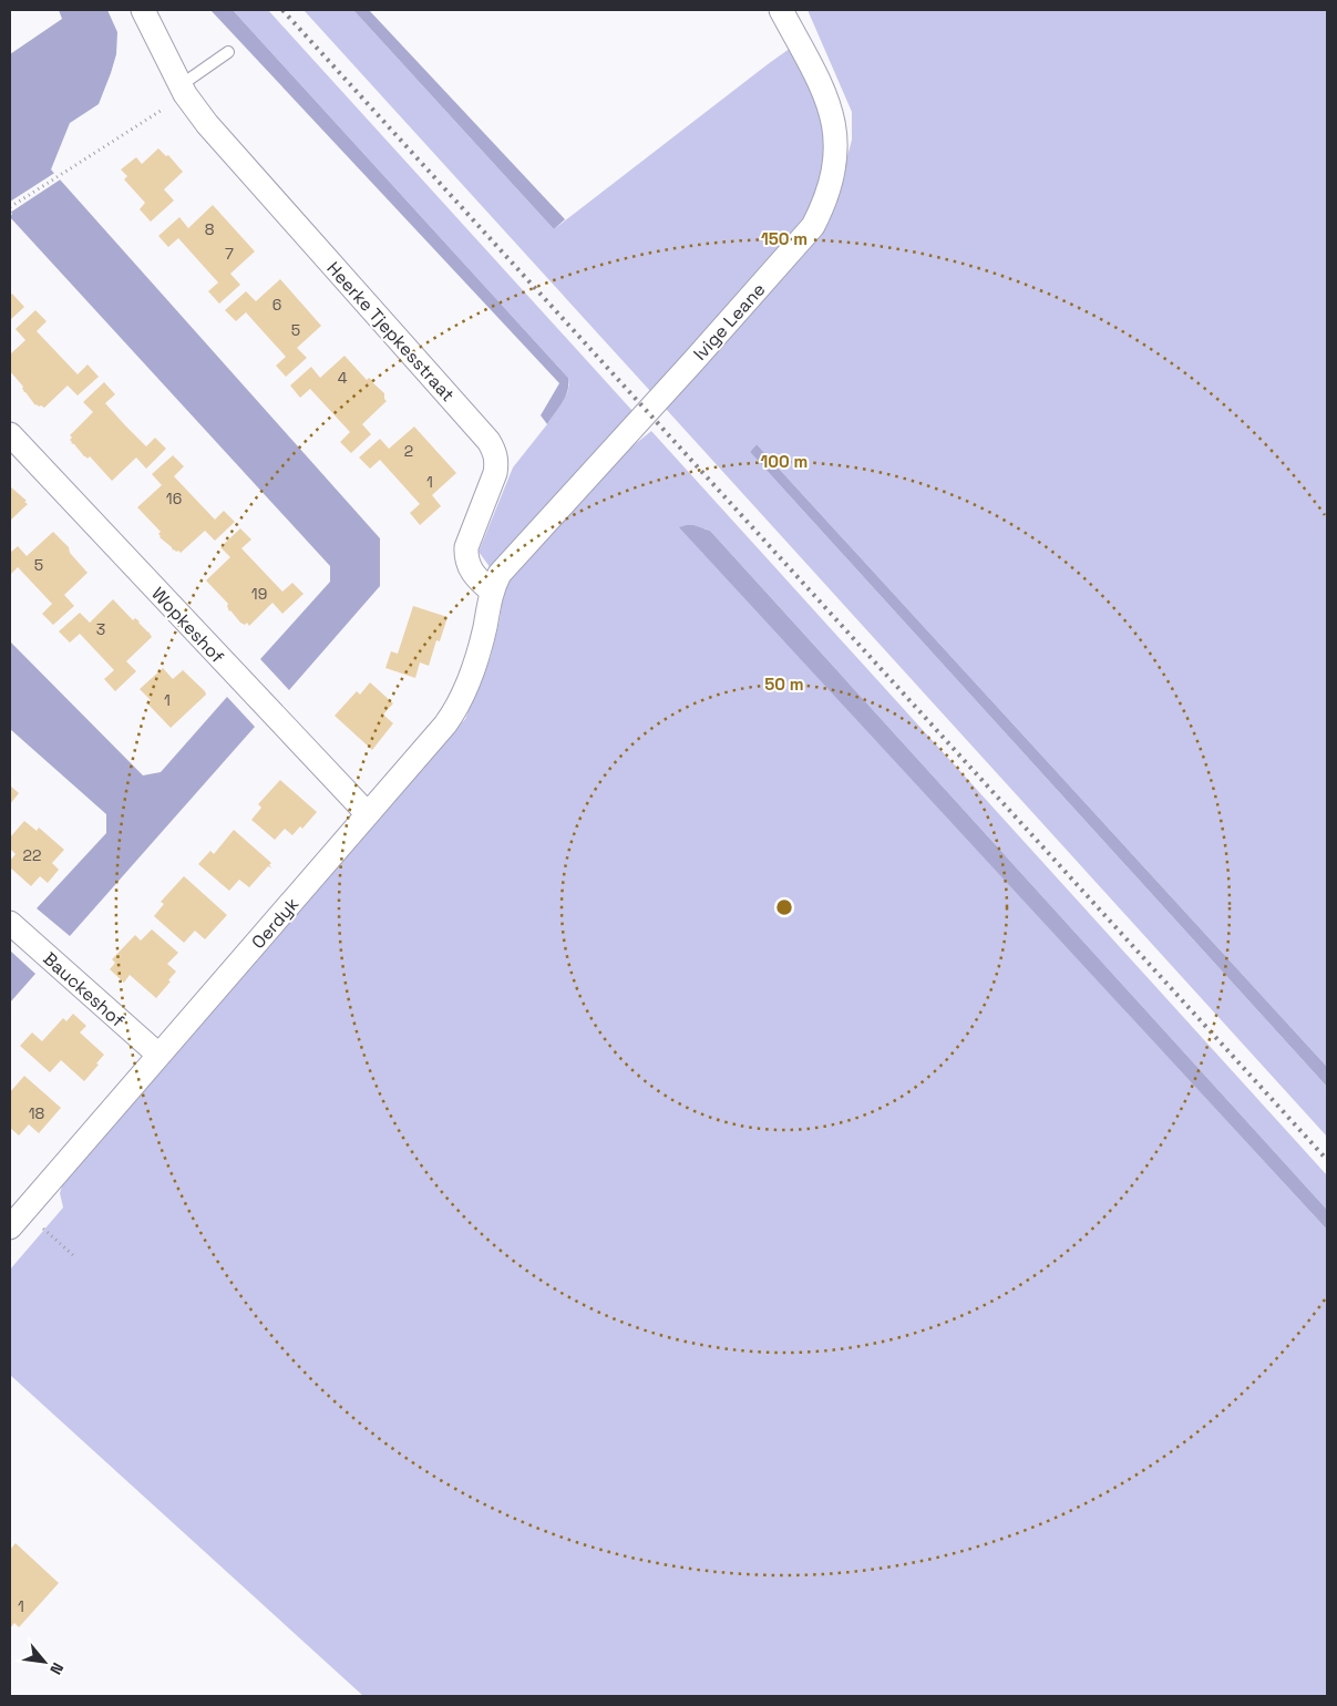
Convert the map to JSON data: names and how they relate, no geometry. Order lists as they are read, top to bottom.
{
  "streets": {
    "street": [
      "Ivige Leane",
      "Heerke Tjepkesstraat",
      "Wopkeshof",
      "Oerdyk",
      "Bauckeshof"
    ]
  },
  "crossings": [
    ["Ivige Leane", "Heerke Tjepkesstraat"],
    ["Ivige Leane", "Oerdyk"],
    ["Heerke Tjepkesstraat", "Oerdyk"],
    ["Wopkeshof", "Oerdyk"],
    ["Oerdyk", "Bauckeshof"]
  ],
  "house_numbers": [
    "8",
    "7",
    "6",
    "5",
    "4",
    "2",
    "1",
    "16",
    "5",
    "19",
    "3",
    "1",
    "22",
    "18",
    "1"
  ],
  "north": "bottom right",
  "rings": ["150 m", "100 m", "50 m"]
}
